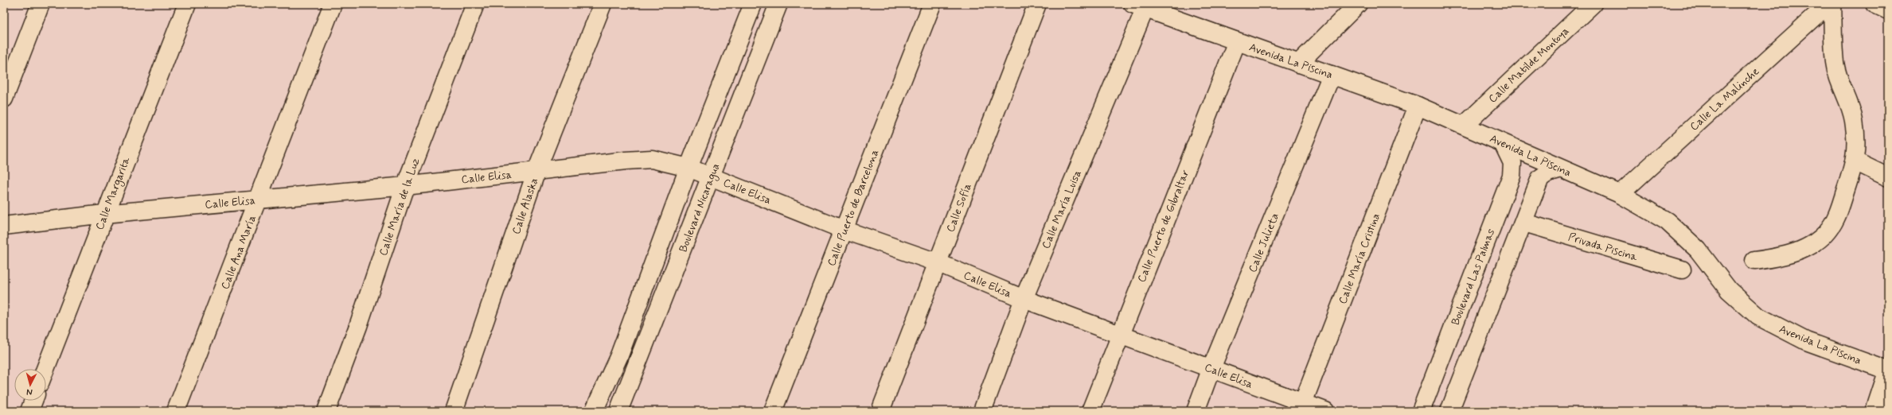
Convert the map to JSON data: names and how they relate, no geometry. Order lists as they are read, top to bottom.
{
  "streets": {
    "street": [
      "Avenida La Piscina",
      "Calle Matilde Montoya",
      "Calle La Malinche",
      "Calle Elisa",
      "Calle Margarita",
      "Calle Alaska",
      "Calle María de la Luz",
      "Boulevard Nicaragua",
      "Calle Puerto de Barcelona",
      "Calle Sofía",
      "Calle María Luisa",
      "Calle Puerto de Gibraltar",
      "Calle Julieta",
      "Privada Piscina",
      "Calle Ana María",
      "Calle María Cristina",
      "Boulevard Las Palmas"
    ]
  },
  "crossings": [
    ["Avenida La Piscina", "Calle Matilde Montoya"],
    ["Avenida La Piscina", "Calle La Malinche"],
    ["Avenida La Piscina", "Calle María Luisa"],
    ["Avenida La Piscina", "Calle Puerto de Gibraltar"],
    ["Avenida La Piscina", "Calle Julieta"],
    ["Avenida La Piscina", "Calle María Cristina"],
    ["Calle Elisa", "Calle Margarita"],
    ["Calle Elisa", "Calle Alaska"],
    ["Calle Elisa", "Calle María de la Luz"],
    ["Calle Elisa", "Boulevard Nicaragua"],
    ["Calle Elisa", "Calle Puerto de Barcelona"],
    ["Calle Elisa", "Calle Sofía"],
    ["Calle Elisa", "Calle María Luisa"],
    ["Calle Elisa", "Calle Puerto de Gibraltar"],
    ["Calle Elisa", "Calle Julieta"],
    ["Calle Elisa", "Calle Ana María"],
    ["Calle Elisa", "Calle María Cristina"]
  ],
  "north": "bottom"
}
